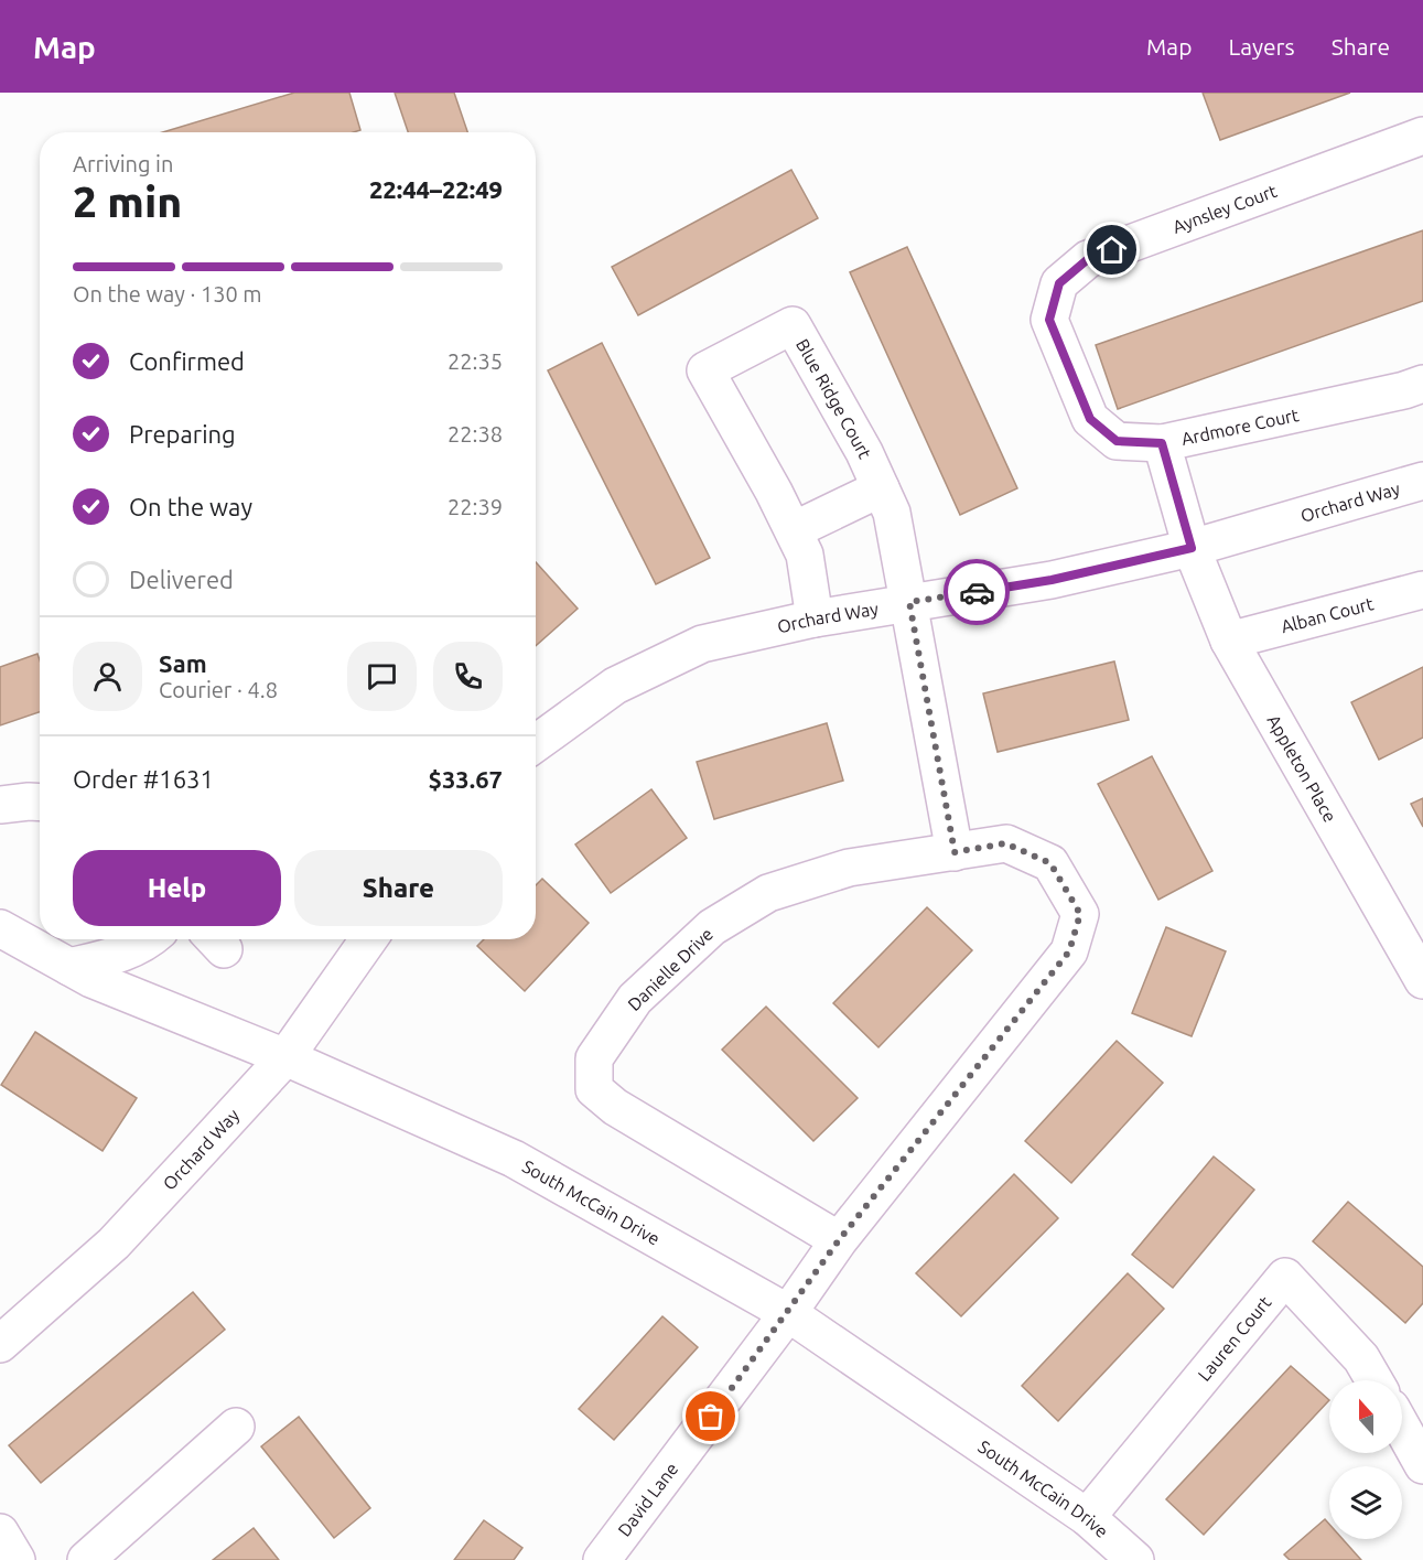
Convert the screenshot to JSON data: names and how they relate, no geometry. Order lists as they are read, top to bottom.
{
  "streets": {
    "street": [
      "Aynsley Court",
      "Blue Ridge Court",
      "Ardmore Court",
      "Orchard Way",
      "Alban Court",
      "Appleton Place",
      "Danielle Drive",
      "South McCain Drive",
      "Lauren Court",
      "David Lane"
    ]
  },
  "crossings": [
    ["Aynsley Court", "Ardmore Court"],
    ["Blue Ridge Court", "Orchard Way"],
    ["Ardmore Court", "Orchard Way"],
    ["Ardmore Court", "Appleton Place"],
    ["Orchard Way", "Appleton Place"],
    ["Orchard Way", "South McCain Drive"],
    ["Alban Court", "Appleton Place"],
    ["Danielle Drive", "South McCain Drive"],
    ["Danielle Drive", "David Lane"],
    ["South McCain Drive", "Lauren Court"],
    ["South McCain Drive", "David Lane"]
  ],
  "north": "top",
  "page": {
    "header": "Map",
    "nav": ["Map", "Layers", "Share"],
    "heading": ["2 min", "Arriving in", "22:44–22:49"],
    "panel": [
      "Sam",
      "Courier · 4.8",
      "Order #1631",
      "$33.67"
    ],
    "bar": "On the way · 130 m",
    "list": [
      ["Confirmed", "22:35"],
      ["Preparing", "22:38"],
      ["On the way", "22:39"],
      "Delivered"
    ],
    "buttons": ["Help", "Share"]
  }
}
